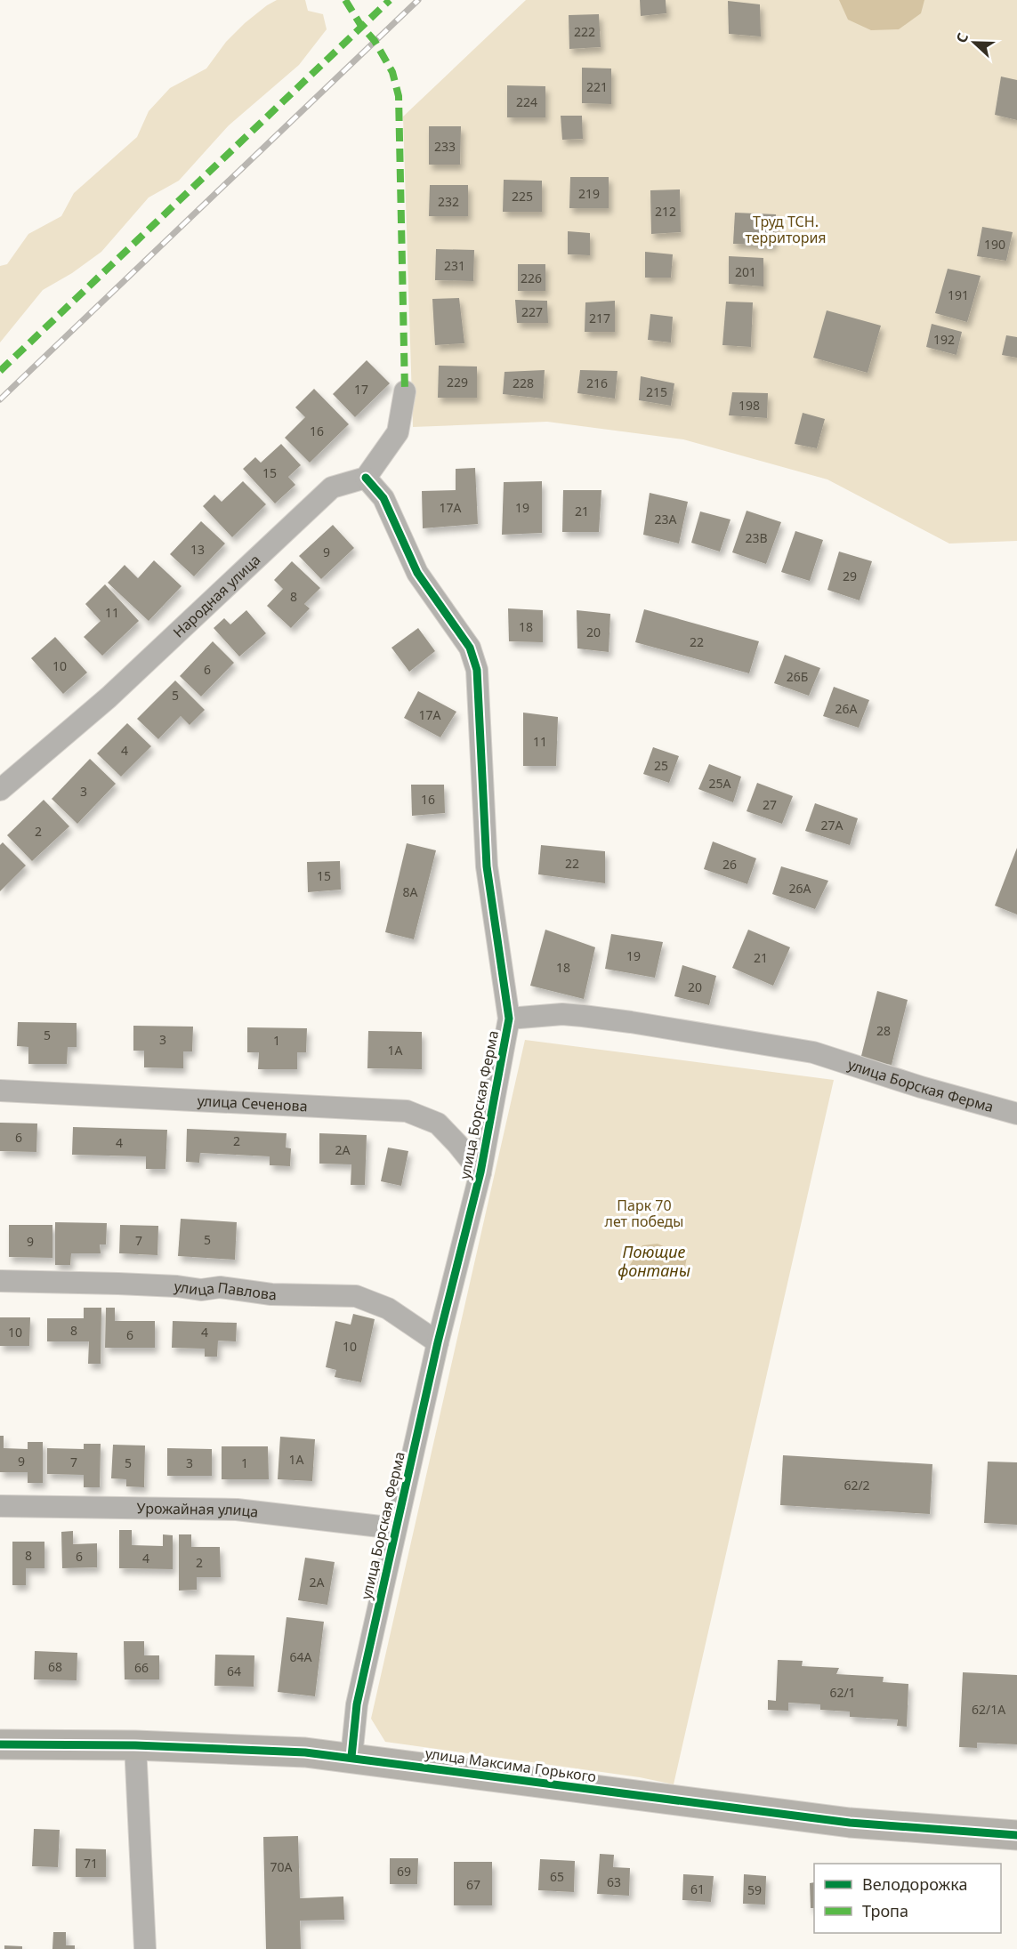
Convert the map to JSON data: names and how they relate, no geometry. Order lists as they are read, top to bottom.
{
  "streets": {
    "street": [
      "Народная улица",
      "улица Борская Ферма",
      "улица Сеченова",
      "улица Павлова",
      "Урожайная улица",
      "улица Максима Горького"
    ]
  },
  "crossings": [
    ["Народная улица", "улица Борская Ферма"],
    ["улица Борская Ферма", "улица Сеченова"],
    ["улица Борская Ферма", "улица Павлова"],
    ["улица Борская Ферма", "Урожайная улица"],
    ["улица Борская Ферма", "улица Максима Горького"]
  ],
  "water": ["Поющие фонтаны"],
  "parks": ["Труд ТСН. территория", "Парк 70 лет победы"],
  "house_numbers": [
    "222",
    "221",
    "224",
    "233",
    "219",
    "225",
    "232",
    "212",
    "190",
    "231",
    "201",
    "226",
    "191",
    "227",
    "217",
    "192",
    "229",
    "228",
    "216",
    "17",
    "215",
    "198",
    "16",
    "15",
    "17А",
    "19",
    "21",
    "23А",
    "23В",
    "13",
    "9",
    "29",
    "8",
    "11",
    "18",
    "20",
    "22",
    "10",
    "6",
    "26Б",
    "5",
    "26А",
    "17А",
    "11",
    "4",
    "25",
    "25А",
    "3",
    "16",
    "27",
    "27А",
    "2",
    "22",
    "26",
    "15",
    "26А",
    "8А",
    "19",
    "21",
    "18",
    "20",
    "28",
    "5",
    "3",
    "1",
    "1А",
    "6",
    "2",
    "4",
    "2А",
    "5",
    "7",
    "9",
    "8",
    "10",
    "4",
    "6",
    "10",
    "1А",
    "9",
    "7",
    "5",
    "3",
    "1",
    "62/2",
    "8",
    "6",
    "4",
    "2",
    "2А",
    "64А",
    "68",
    "66",
    "64",
    "62/1",
    "62/1А",
    "71",
    "70А",
    "69",
    "65",
    "63",
    "67",
    "61",
    "59"
  ],
  "legend": ["Велодорожка", "Тропа"],
  "north": "left"
}
